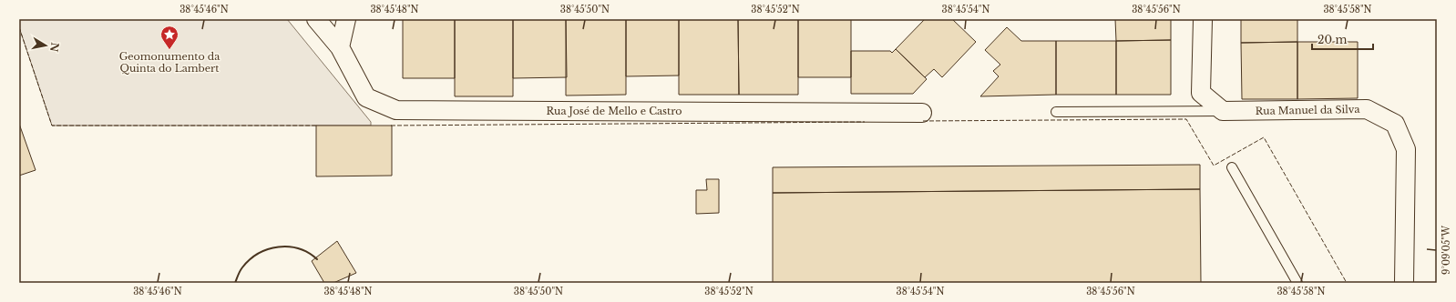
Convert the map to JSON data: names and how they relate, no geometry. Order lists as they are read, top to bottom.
{
  "streets": {
    "street": ["Rua Manuel da Silva", "Rua José de Mello e Castro"]
  },
  "places": {
    "place": ["Geomonumento da Quinta do Lambert"]
  },
  "scale_bar": "20 m",
  "north": "right",
  "coordinates": [
    "38°45'46\"N",
    "38°45'48\"N",
    "38°45'50\"N",
    "38°45'52\"N",
    "38°45'54\"N",
    "38°45'56\"N",
    "38°45'58\"N",
    "9°09'05\"W"
  ]
}
